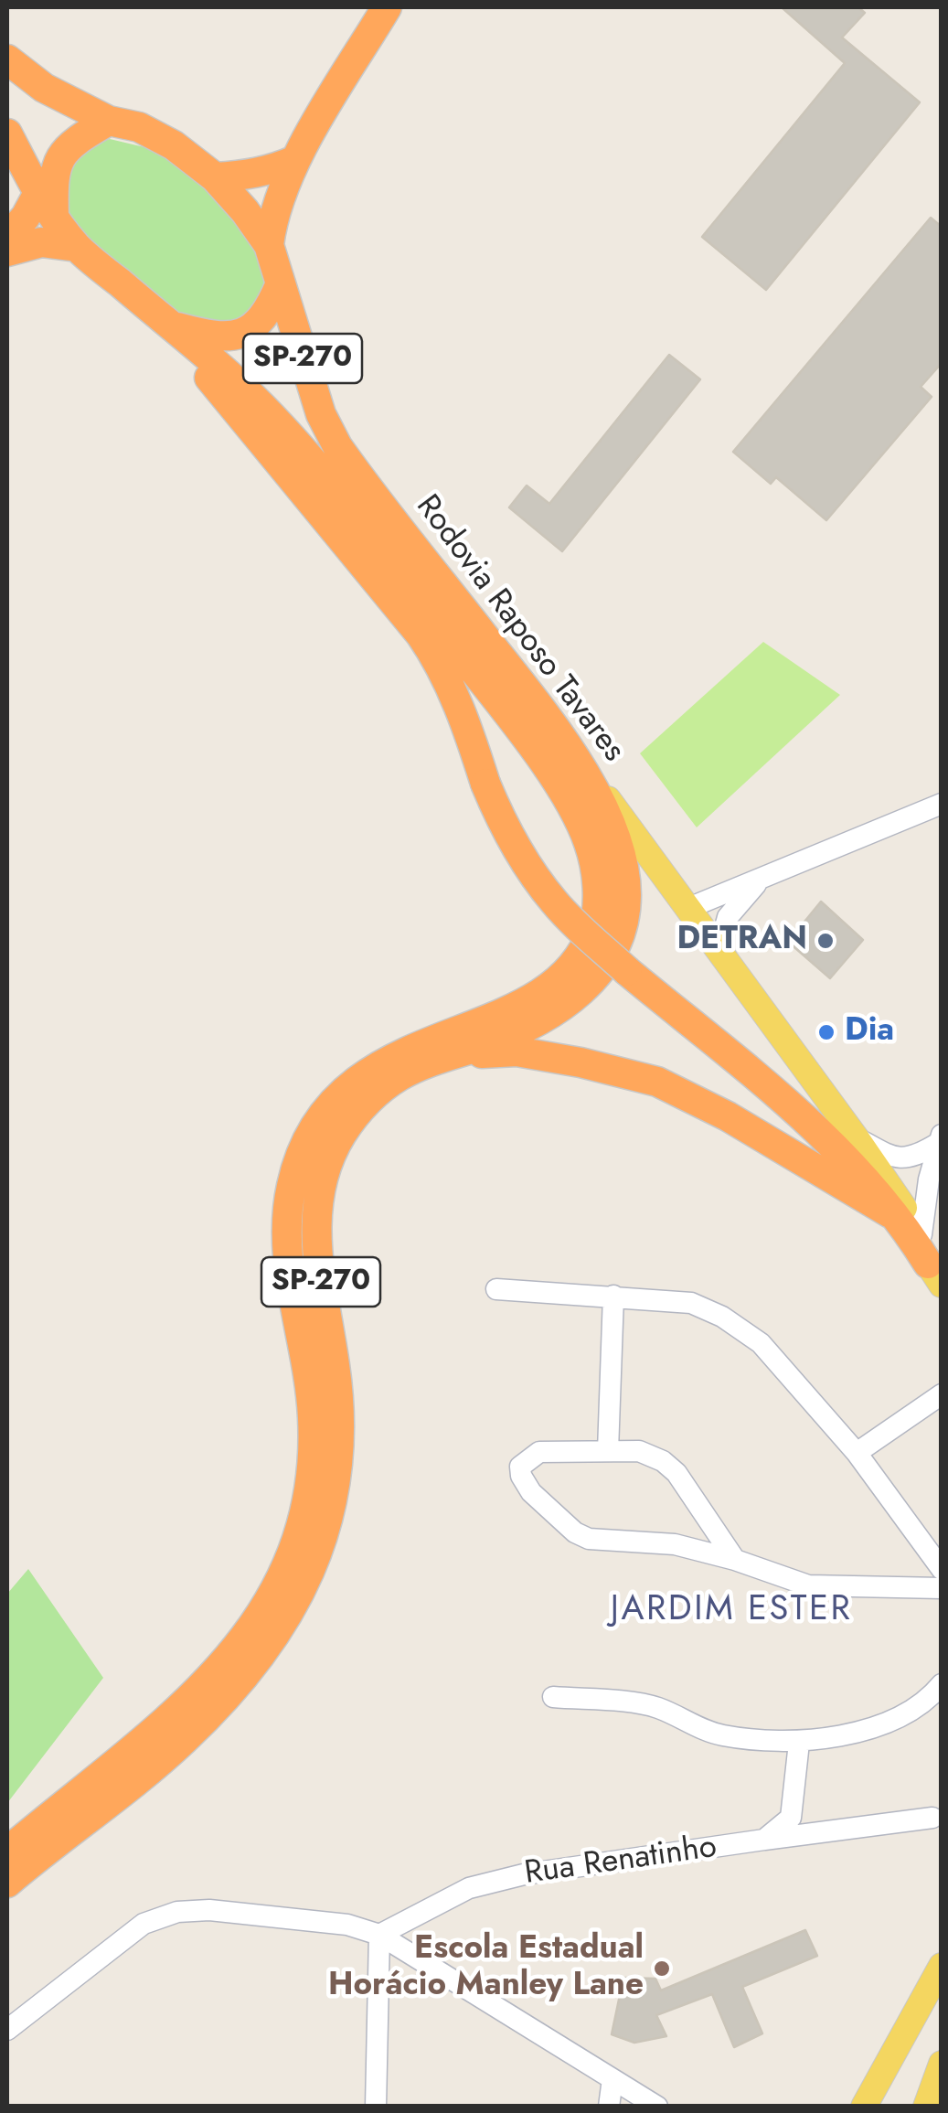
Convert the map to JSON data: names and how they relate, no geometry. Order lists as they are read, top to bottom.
{
  "streets": {
    "highway": ["SP-270", "Rodovia Raposo Tavares"],
    "street": ["Rua Renatinho"]
  },
  "crossings": [
    ["SP-270", "Rodovia Raposo Tavares"]
  ],
  "districts": ["JARDIM ESTER"],
  "places": ["DETRAN", "Dia", "Escola Estadual Horácio Manley Lane"]
}
